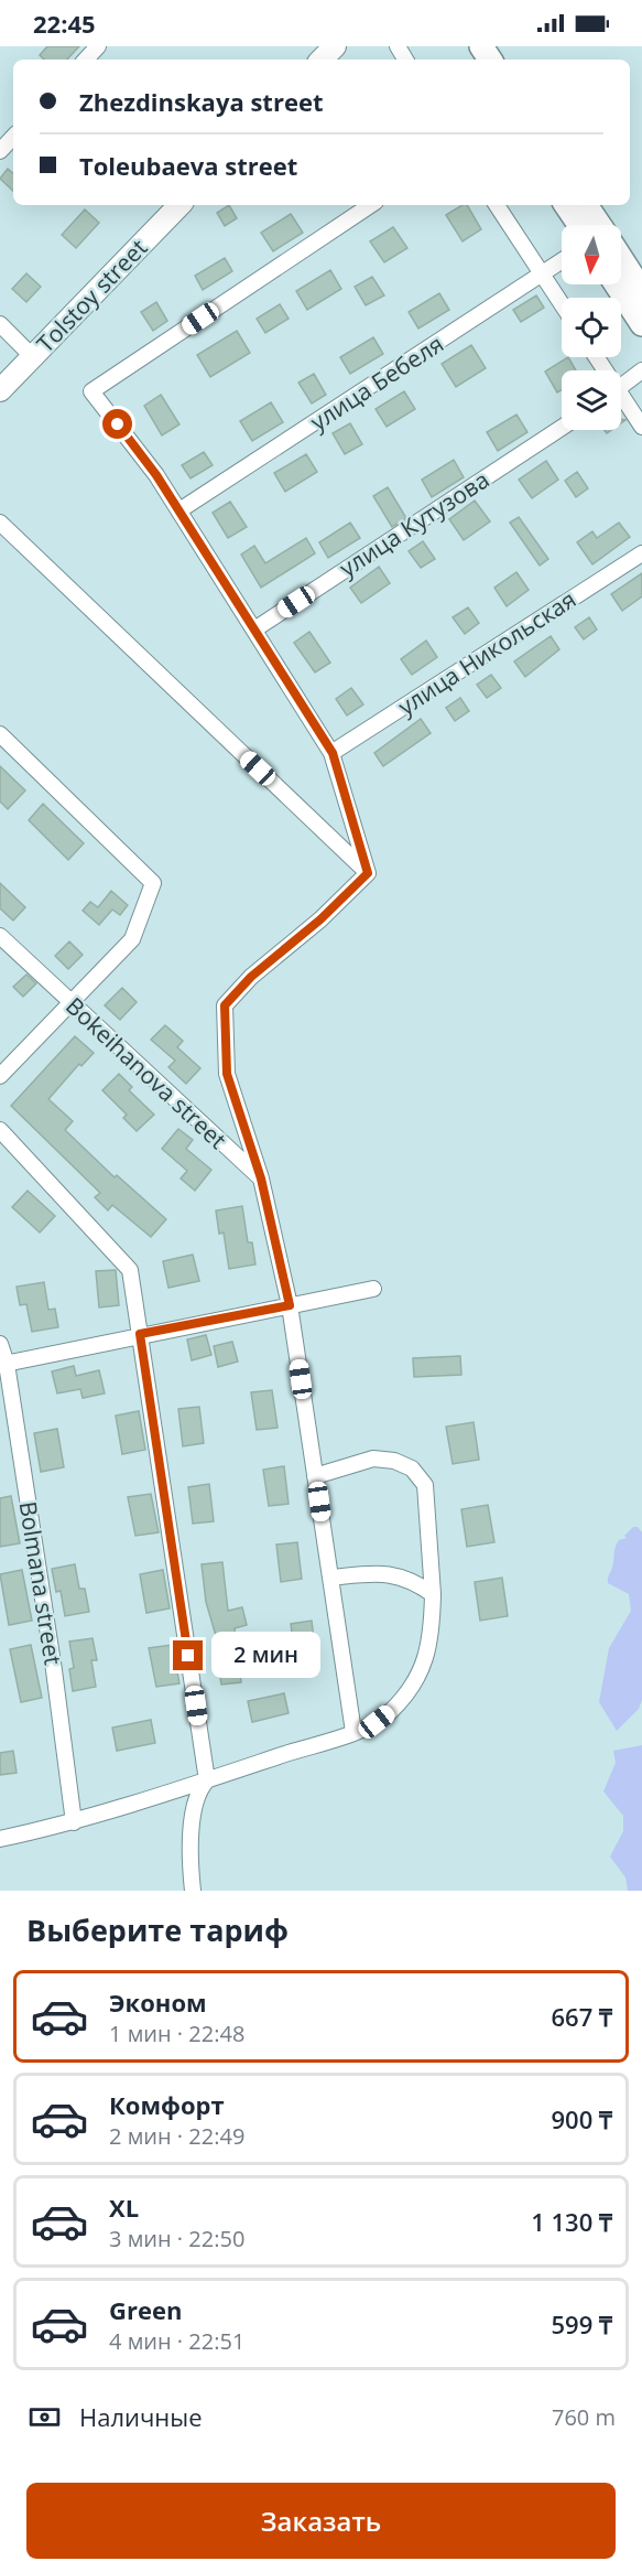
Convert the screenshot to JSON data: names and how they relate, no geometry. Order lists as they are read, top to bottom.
{
  "streets": {
    "street": [
      "Tolstoy street",
      "улица Бебеля",
      "улица Кутузова",
      "улица Никольская",
      "Bokeihanova street",
      "Bolmana street"
    ]
  },
  "north": "bottom",
  "page": {
    "status": "22:45",
    "banner": ["Zhezdinskaya street", "Toleubaeva street"],
    "bubble": "2 мин",
    "heading": "Выберите тариф",
    "list": [
      {
        "name": "Эконом",
        "note": "1 мин · 22:48",
        "value": "667 ₸"
      },
      {
        "name": "Комфорт",
        "note": "2 мин · 22:49",
        "value": "900 ₸"
      },
      {
        "name": "XL",
        "note": "3 мин · 22:50",
        "value": "1 130 ₸"
      },
      {
        "name": "Green",
        "note": "4 мин · 22:51",
        "value": "599 ₸"
      }
    ],
    "pay": ["Наличные", "760 m"],
    "buttons": "Заказать"
  }
}
